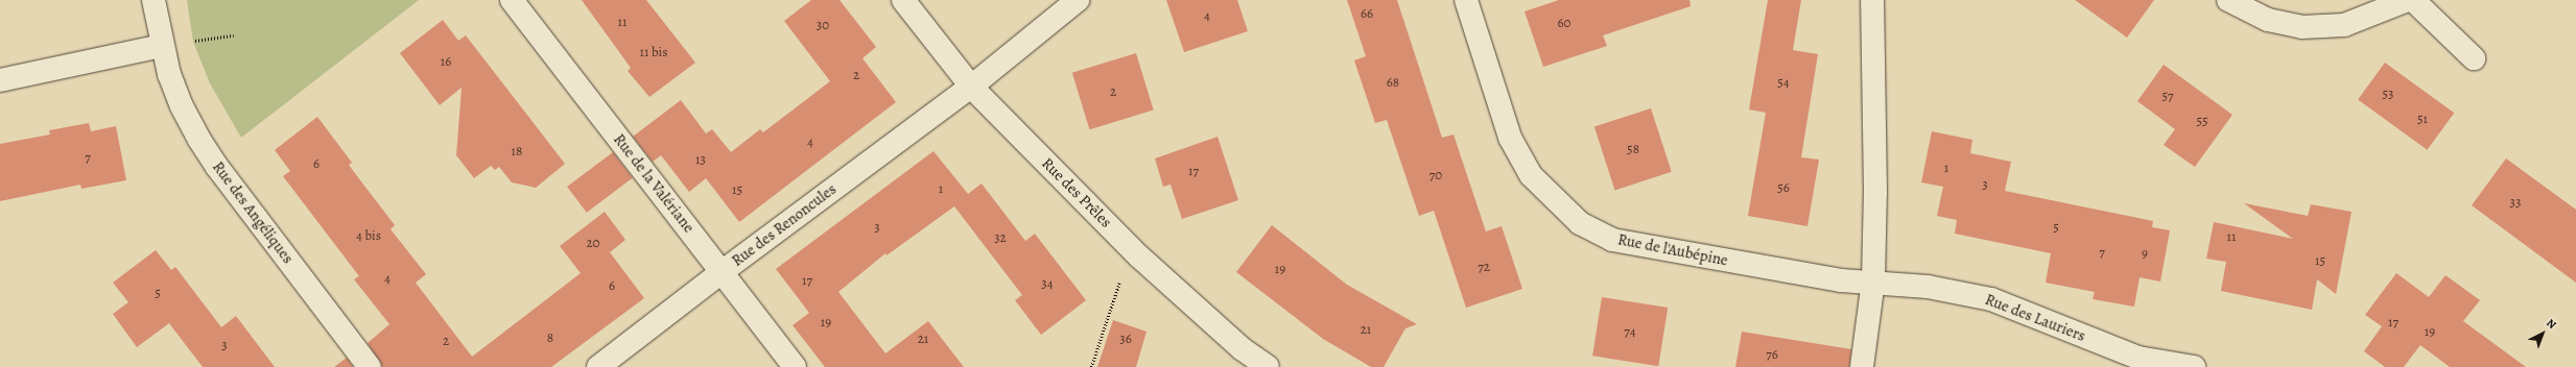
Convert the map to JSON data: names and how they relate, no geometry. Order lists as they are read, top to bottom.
{
  "streets": {
    "street": [
      "Rue de la Valériane",
      "Rue des Prêles",
      "Rue des Angéliques",
      "Rue des Renoncules",
      "Rue de l'Aubépine",
      "Rue des Lauriers"
    ]
  },
  "crossings": [
    ["Rue de la Valériane", "Rue des Renoncules"],
    ["Rue des Prêles", "Rue des Renoncules"],
    ["Rue de l'Aubépine", "Rue des Lauriers"]
  ],
  "house_numbers": [
    "66",
    "4",
    "11",
    "60",
    "30",
    "11 bis",
    "16",
    "2",
    "68",
    "54",
    "2",
    "53",
    "57",
    "51",
    "55",
    "4",
    "58",
    "18",
    "7",
    "13",
    "6",
    "1",
    "17",
    "70",
    "3",
    "56",
    "1",
    "15",
    "33",
    "3",
    "5",
    "4 bis",
    "11",
    "32",
    "20",
    "7",
    "9",
    "15",
    "72",
    "19",
    "4",
    "17",
    "34",
    "6",
    "5",
    "19",
    "17",
    "21",
    "74",
    "19",
    "8",
    "21",
    "36",
    "2",
    "3",
    "76"
  ],
  "north": "top right"
}
